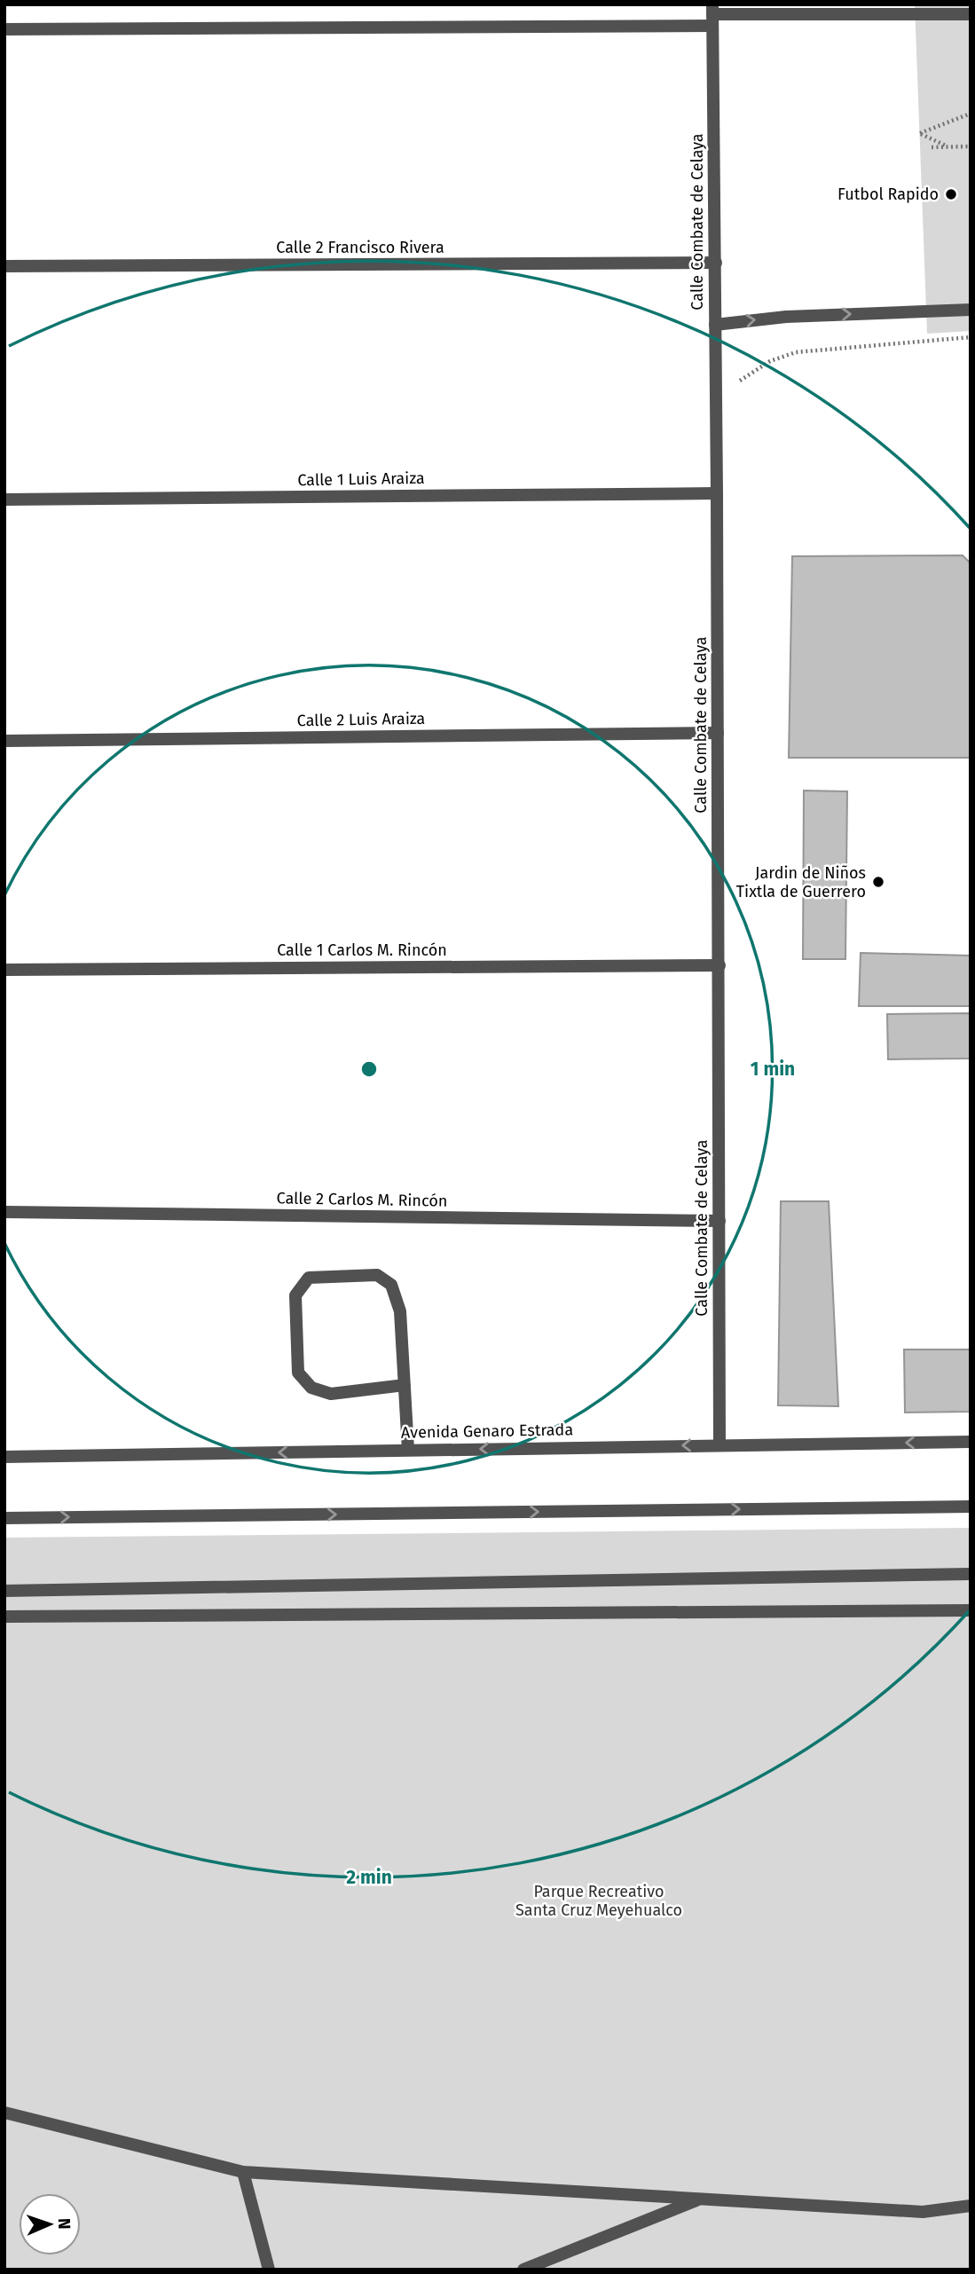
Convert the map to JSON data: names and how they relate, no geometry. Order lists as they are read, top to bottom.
{
  "streets": {
    "street": [
      "Calle Combate de Celaya",
      "Calle 2 Francisco Rivera",
      "Calle 1 Luis Araiza",
      "Calle 2 Luis Araiza",
      "Calle 1 Carlos M. Rincón",
      "Calle 2 Carlos M. Rincón",
      "Avenida Genaro Estrada"
    ]
  },
  "crossings": [
    ["Calle Combate de Celaya", "Calle 2 Francisco Rivera"],
    ["Calle Combate de Celaya", "Calle 1 Luis Araiza"],
    ["Calle Combate de Celaya", "Calle 2 Luis Araiza"],
    ["Calle Combate de Celaya", "Calle 1 Carlos M. Rincón"],
    ["Calle Combate de Celaya", "Calle 2 Carlos M. Rincón"],
    ["Calle Combate de Celaya", "Avenida Genaro Estrada"]
  ],
  "parks": ["Parque Recreativo Santa Cruz Meyehualco"],
  "places": ["Futbol Rapido", "Jardin de Niños Tixtla de Guerrero"],
  "north": "right",
  "rings": ["1 min", "2 min"]
}
